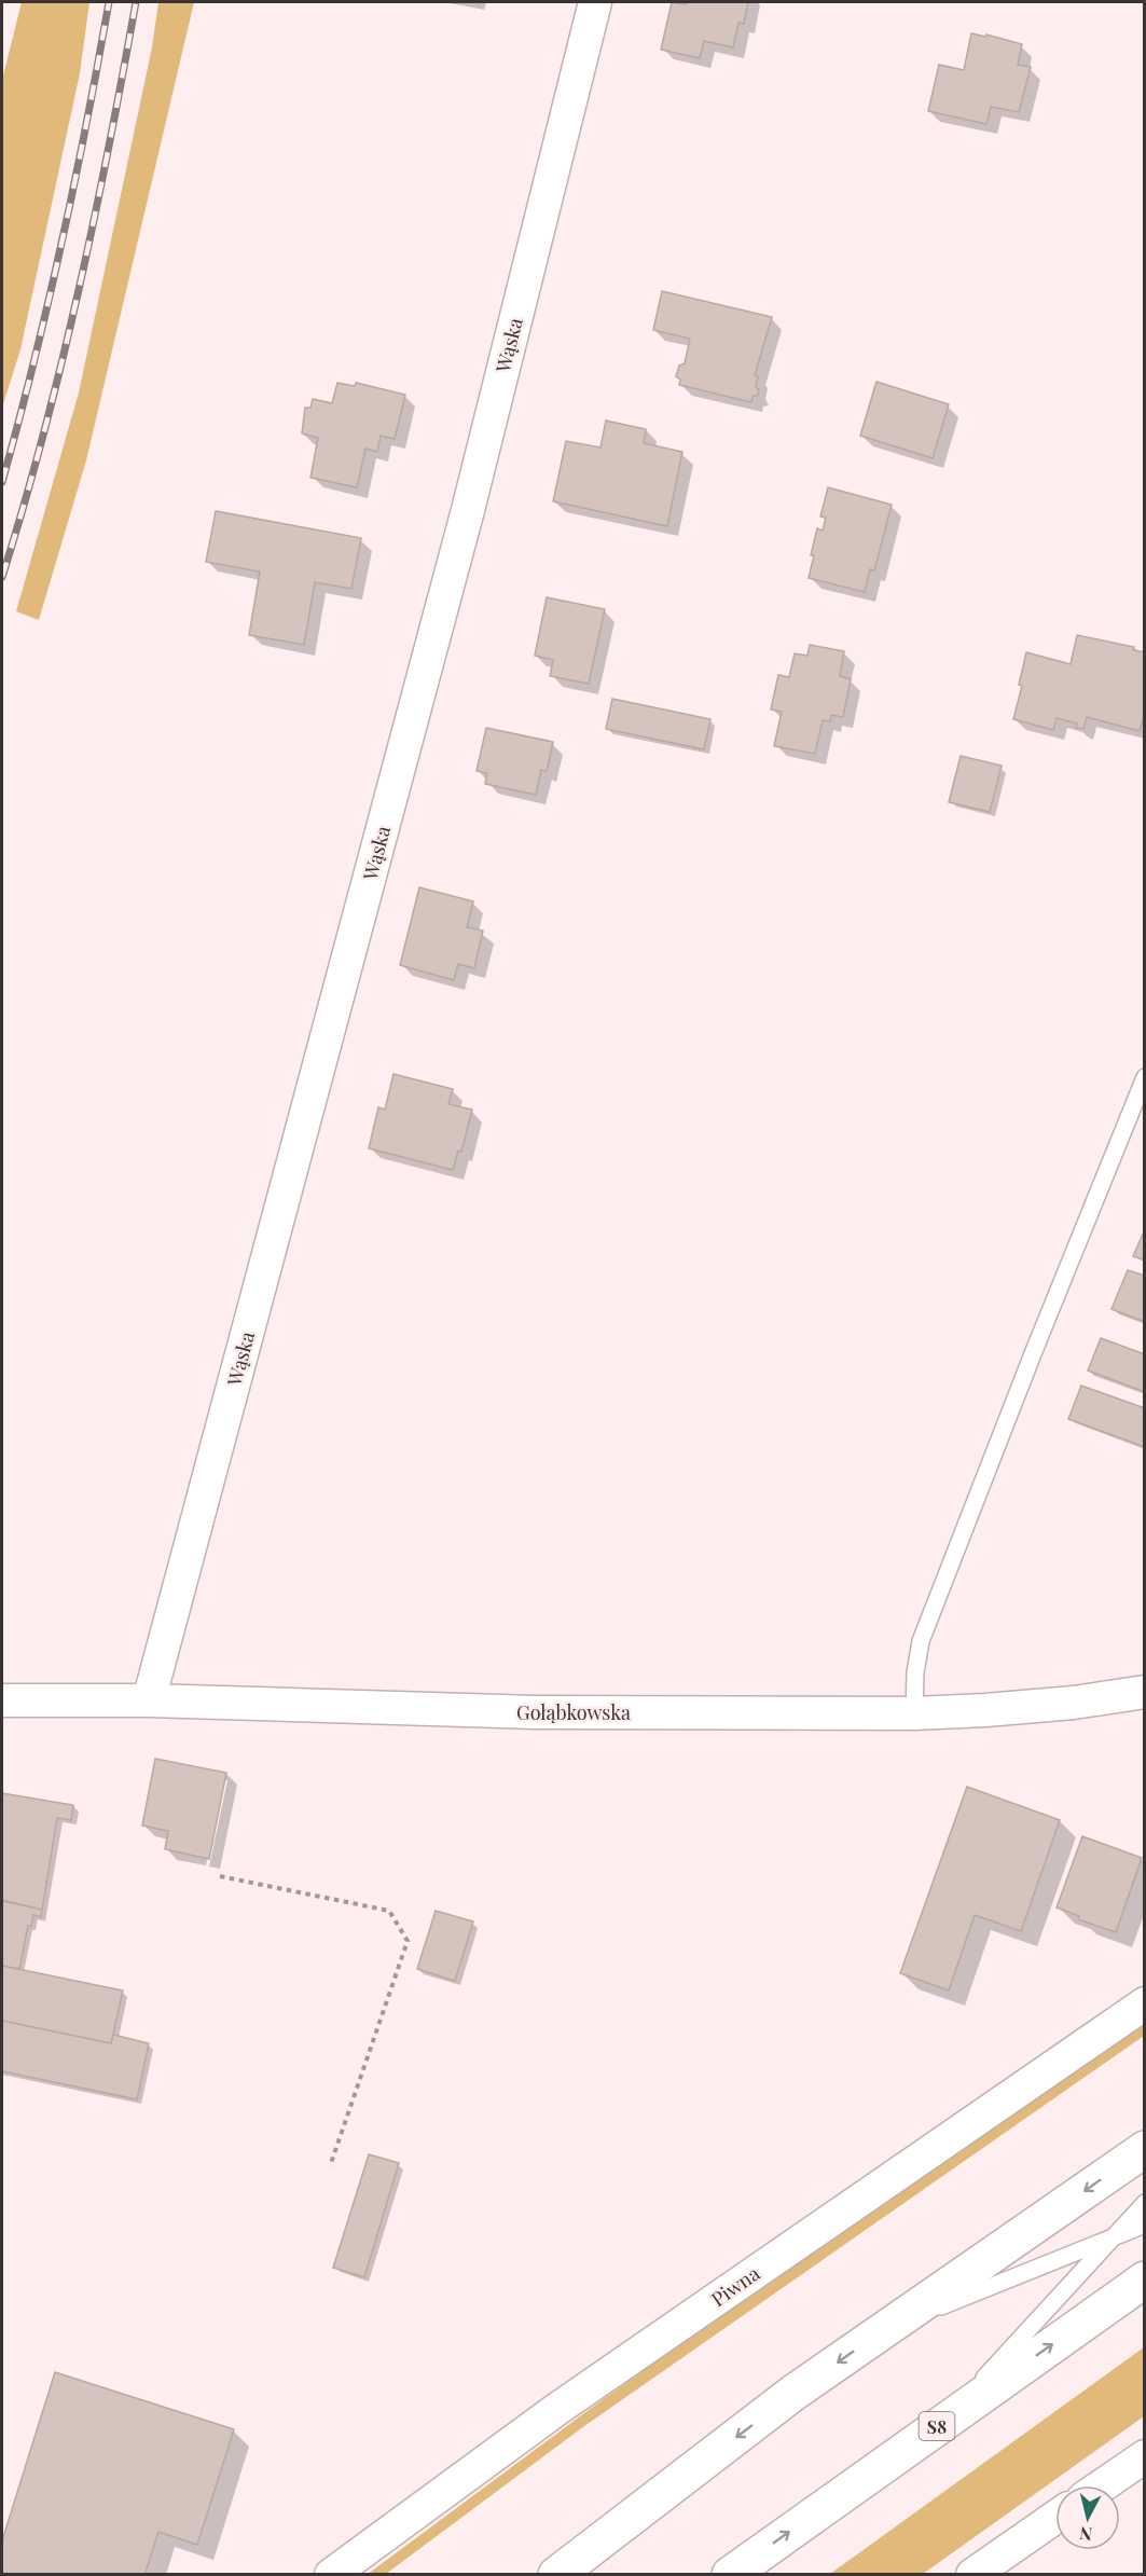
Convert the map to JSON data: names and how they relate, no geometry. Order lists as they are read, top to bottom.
{
  "streets": {
    "highway": ["S8"],
    "street": ["Wąska", "Gołąbkowska", "Piwna"]
  },
  "crossings": [
    ["Wąska", "Gołąbkowska"]
  ],
  "north": "bottom"
}
